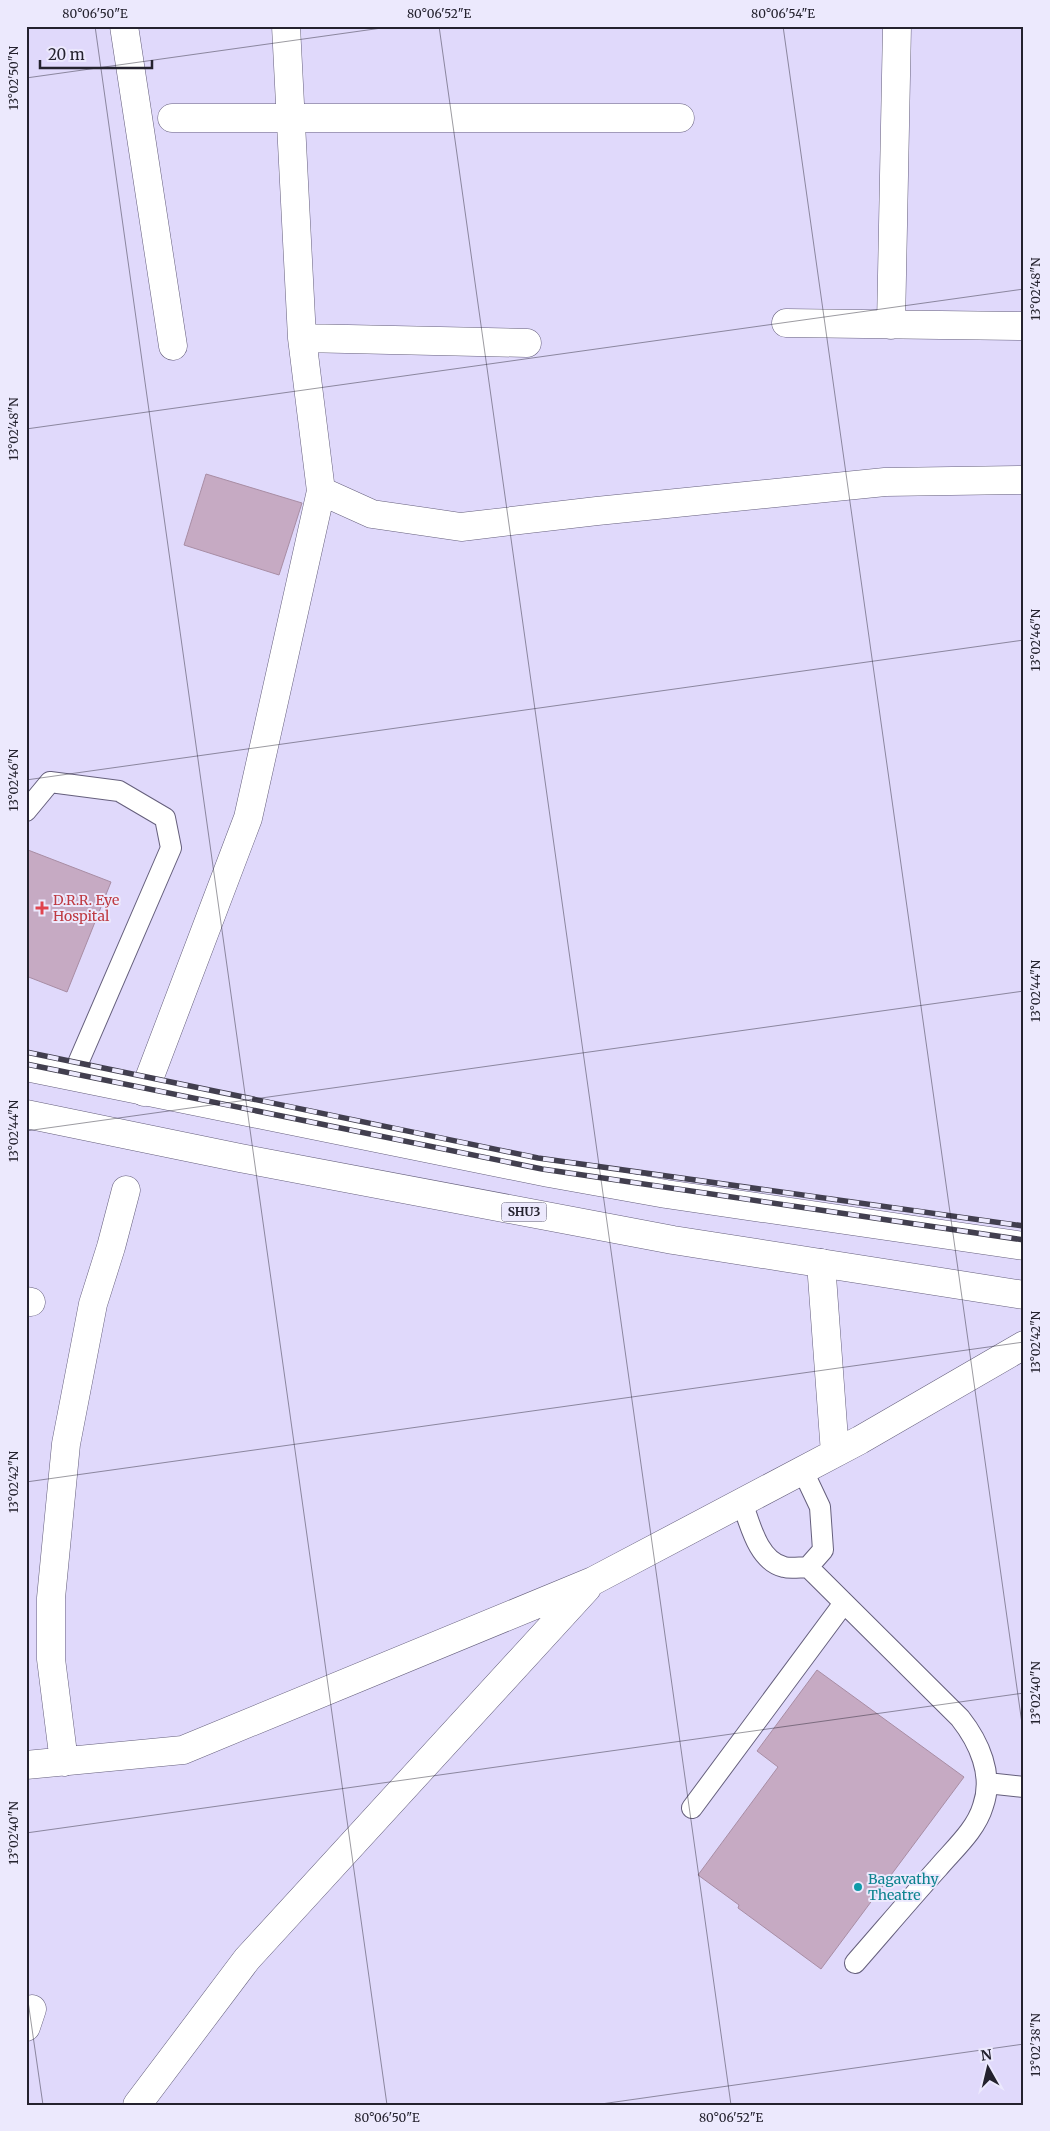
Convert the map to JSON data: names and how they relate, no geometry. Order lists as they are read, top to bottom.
{
  "streets": {
    "street": ["SHU3"]
  },
  "places": {
    "health": ["D.R.R. Eye Hospital"],
    "other": ["Bagavathy Theatre"]
  },
  "scale_bar": "20 m",
  "north": "top",
  "coordinates": [
    "80°06'50\"E",
    "80°06'52\"E",
    "80°06'54\"E",
    "13°02'50\"N",
    "13°02'48\"N",
    "13°02'46\"N",
    "13°02'44\"N",
    "13°02'42\"N",
    "13°02'40\"N",
    "13°02'38\"N"
  ]
}
